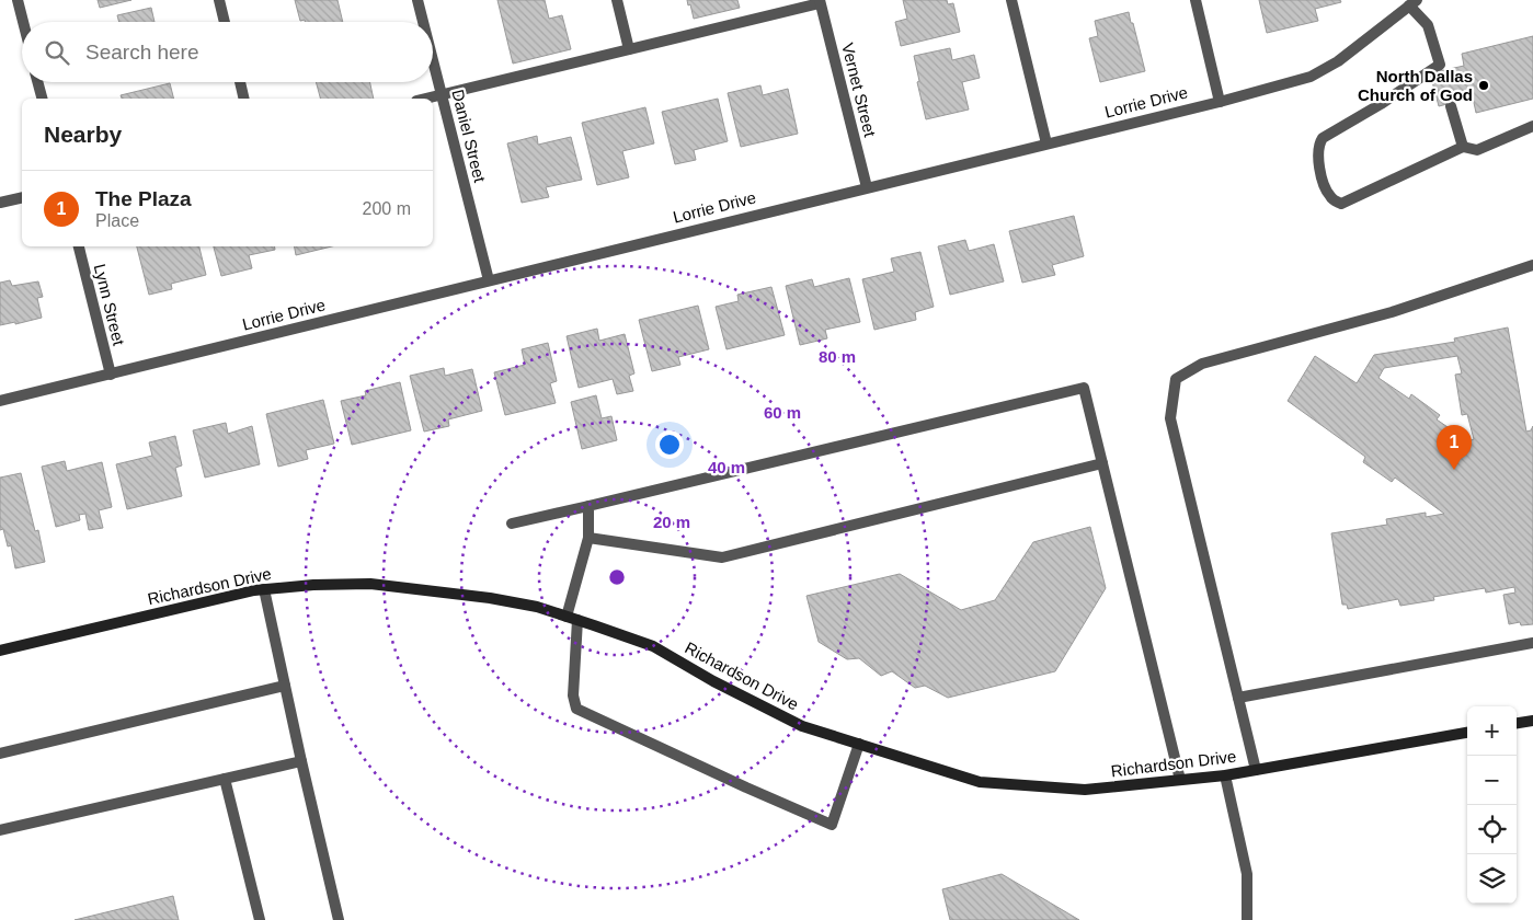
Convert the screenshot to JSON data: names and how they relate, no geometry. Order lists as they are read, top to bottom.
{
  "streets": {
    "street": [
      "Vernet Street",
      "Lorrie Drive",
      "Daniel Street",
      "Lynn Street",
      "Richardson Drive"
    ]
  },
  "crossings": [
    ["Vernet Street", "Lorrie Drive"],
    ["Lorrie Drive", "Daniel Street"],
    ["Lorrie Drive", "Lynn Street"]
  ],
  "places": ["North Dallas Church of God"],
  "page": {
    "search": "Search here",
    "heading": "Nearby",
    "list": [
      {
        "mark": "1",
        "name": "The Plaza",
        "note": "Place",
        "value": "200 m"
      }
    ],
    "pins": "1",
    "map_buttons": ["+", "−"]
  },
  "rings": [
    "80 m",
    "60 m",
    "40 m",
    "20 m"
  ]
}
